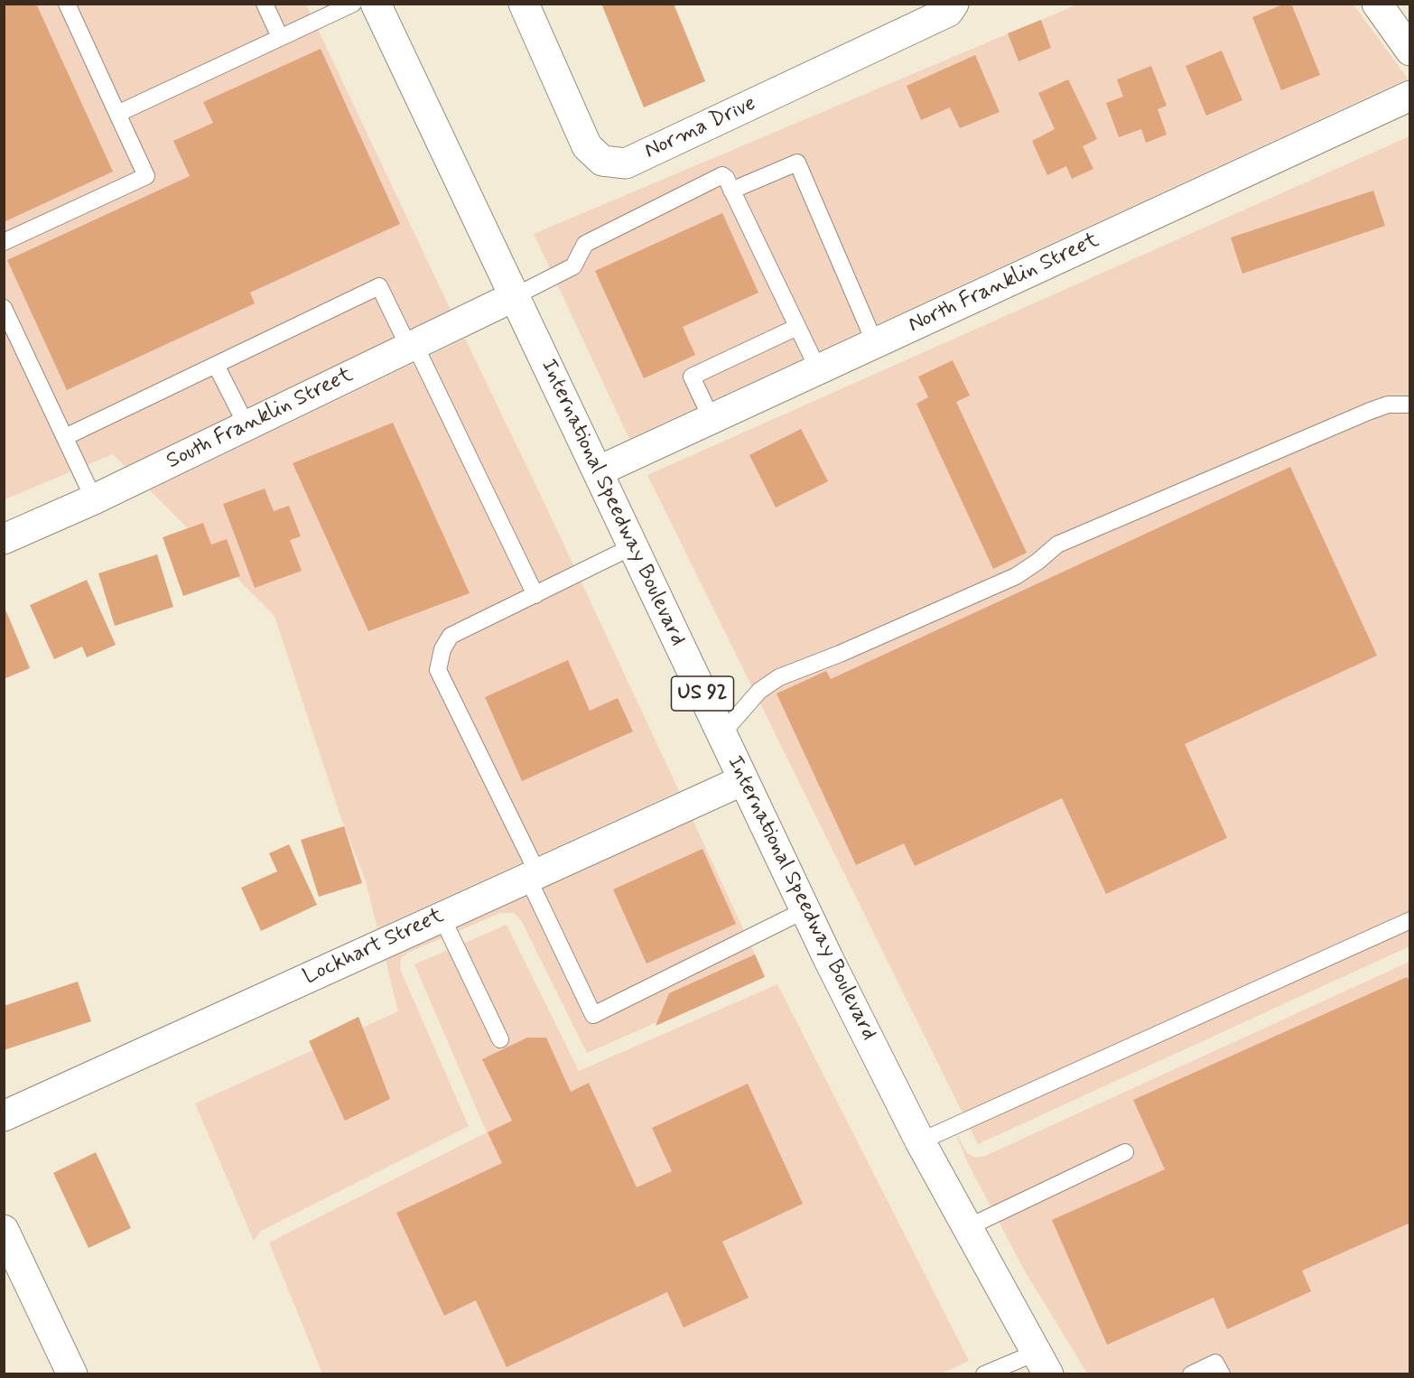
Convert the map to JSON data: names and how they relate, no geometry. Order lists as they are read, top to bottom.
{
  "streets": {
    "street": [
      "Norma Drive",
      "North Franklin Street",
      "South Franklin Street",
      "International Speedway Boulevard",
      "US 92",
      "Lockhart Street"
    ]
  },
  "crossings": [
    ["North Franklin Street", "International Speedway Boulevard"],
    ["South Franklin Street", "International Speedway Boulevard"],
    ["International Speedway Boulevard", "Lockhart Street"]
  ]
}
